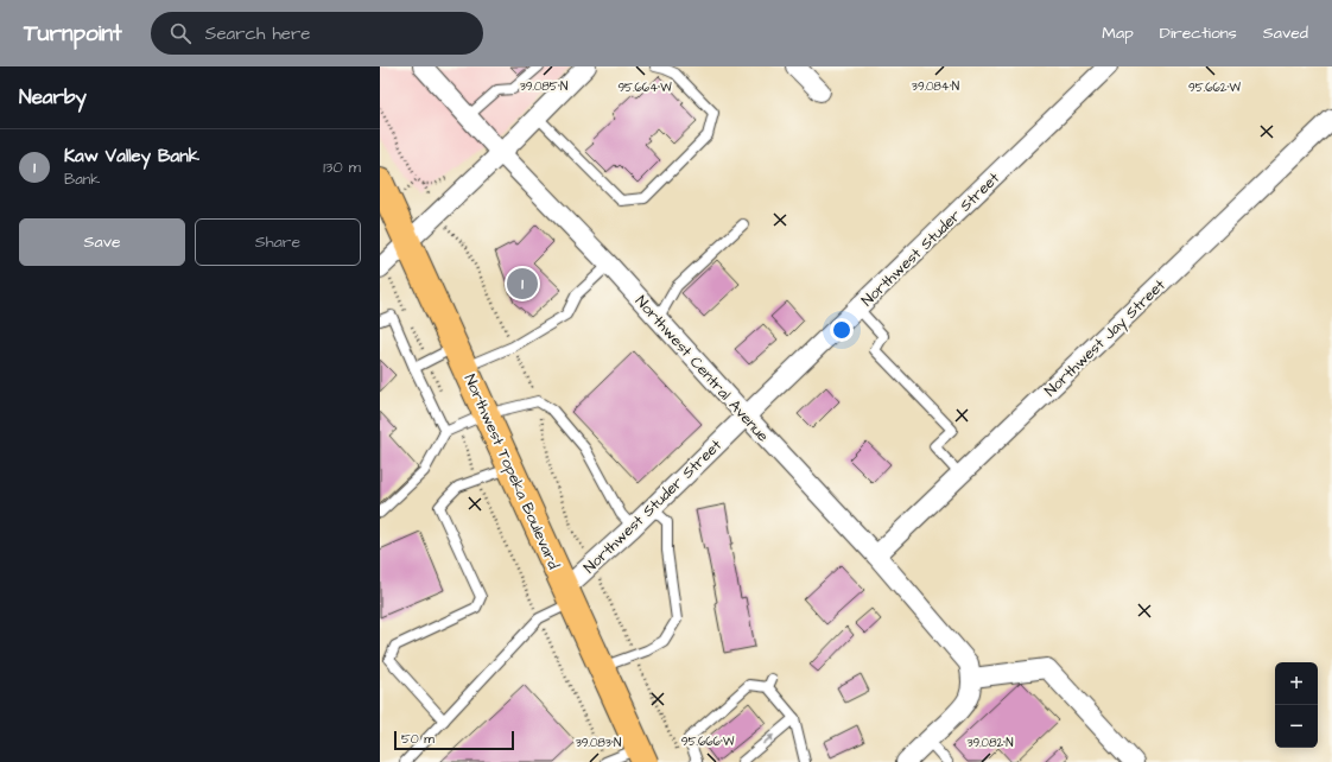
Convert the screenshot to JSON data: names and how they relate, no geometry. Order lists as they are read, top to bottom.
{
  "streets": {
    "main road": ["Northwest Topeka Boulevard"],
    "street": ["Northwest Studer Street", "Northwest Jay Street", "Northwest Central Avenue"]
  },
  "crossings": [
    ["Northwest Studer Street", "Northwest Central Avenue"],
    ["Northwest Studer Street", "Northwest Topeka Boulevard"],
    ["Northwest Jay Street", "Northwest Central Avenue"]
  ],
  "scale_bar": "50 m",
  "page": {
    "header": "Turnpoint",
    "search": "Search here",
    "nav": ["Map", "Directions", "Saved"],
    "heading": "Nearby",
    "list": [
      {
        "mark": "1",
        "name": "Kaw Valley Bank",
        "note": "Bank",
        "value": "130 m"
      }
    ],
    "buttons": ["Save", "Share"],
    "pins": "1",
    "map_buttons": ["+", "−"],
    "scale": "50 m"
  },
  "coordinates": [
    "39.085°N",
    "39.084°N",
    "95.662°W",
    "95.664°W",
    "95.666°W",
    "39.083°N",
    "39.082°N"
  ]
}
